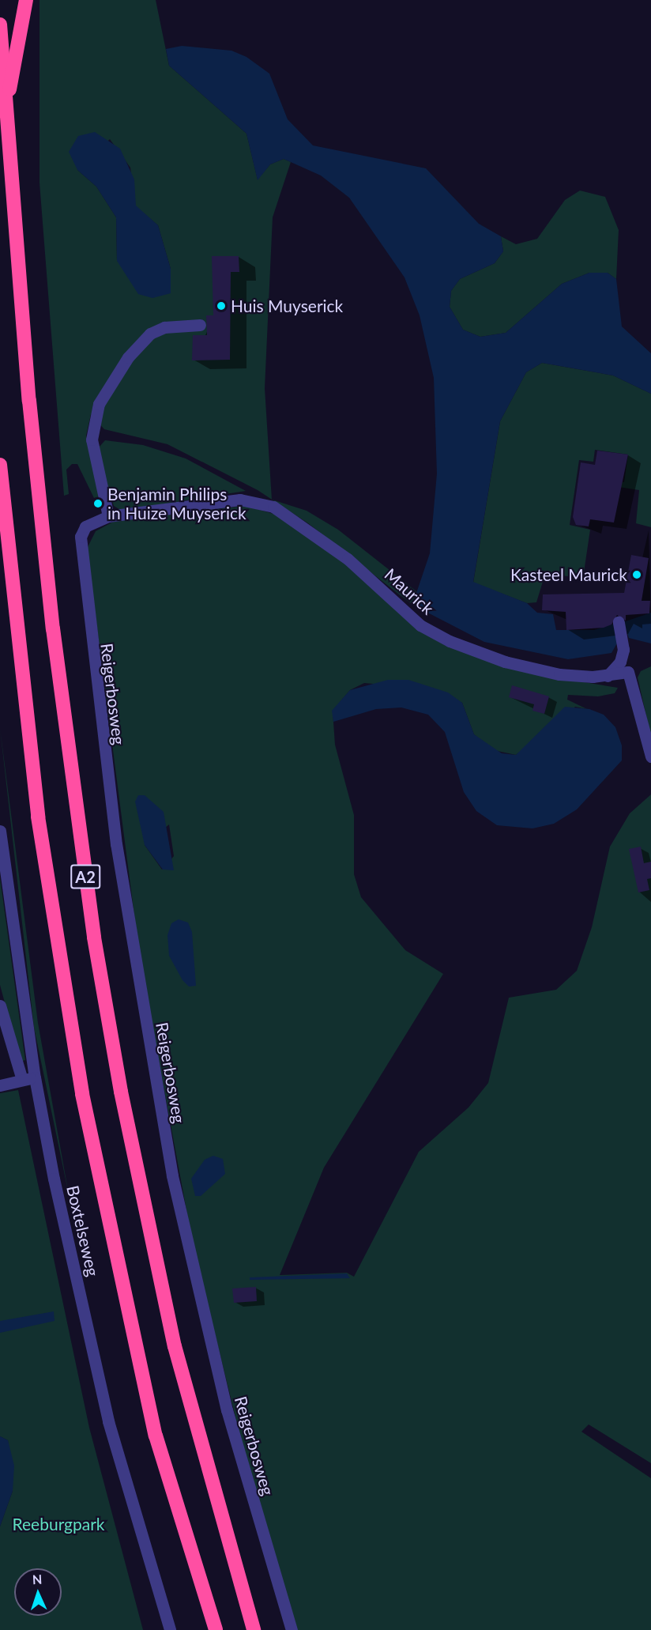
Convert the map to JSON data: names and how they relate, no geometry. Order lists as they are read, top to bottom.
{
  "streets": {
    "highway": ["A2"],
    "street": ["Maurick", "Reigerbosweg", "Boxtelseweg"]
  },
  "crossings": [
    ["Maurick", "Reigerbosweg"]
  ],
  "parks": ["Reeburgpark"],
  "places": ["Huis Muyserick", "Benjamin Philips in Huize Muyserick", "Kasteel Maurick"],
  "north": "top"
}
